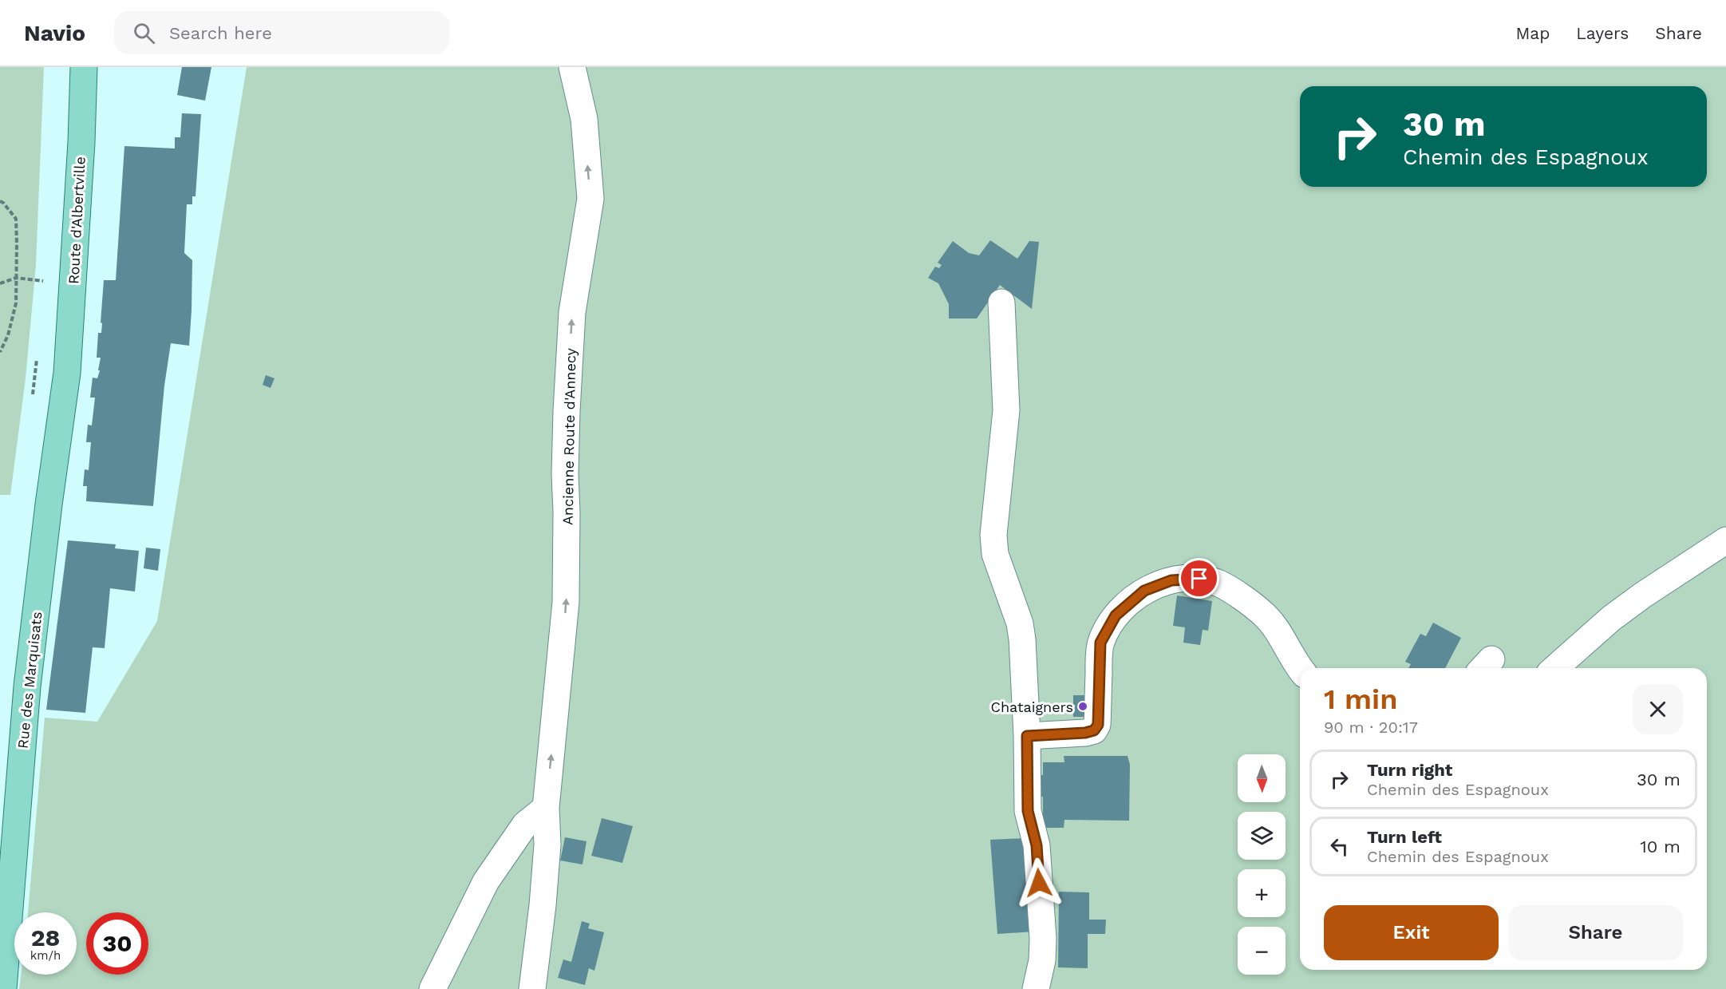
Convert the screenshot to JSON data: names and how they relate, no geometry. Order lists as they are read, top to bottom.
{
  "streets": {
    "main road": ["Route d'Albertville", "Rue des Marquisats"],
    "street": ["Ancienne Route d'Annecy"]
  },
  "crossings": [
    ["Route d'Albertville", "Rue des Marquisats"]
  ],
  "one_way": ["Ancienne Route d'Annecy"],
  "places": ["Chataigners"],
  "north": "bottom",
  "page": {
    "header": "Navio",
    "search": "Search here",
    "nav": ["Map", "Layers", "Share"],
    "turn": ["30 m", "Chemin des Espagnoux"],
    "heading": ["1 min", "90 m · 20:17"],
    "list": [
      {
        "name": "Turn right",
        "note": "Chemin des Espagnoux",
        "value": "30 m"
      },
      {
        "name": "Turn left",
        "note": "Chemin des Espagnoux",
        "value": "10 m"
      }
    ],
    "map_buttons": ["+", "−"],
    "buttons": ["Exit", "Share"],
    "speed": "28 km/h",
    "limit": "30"
  }
}
